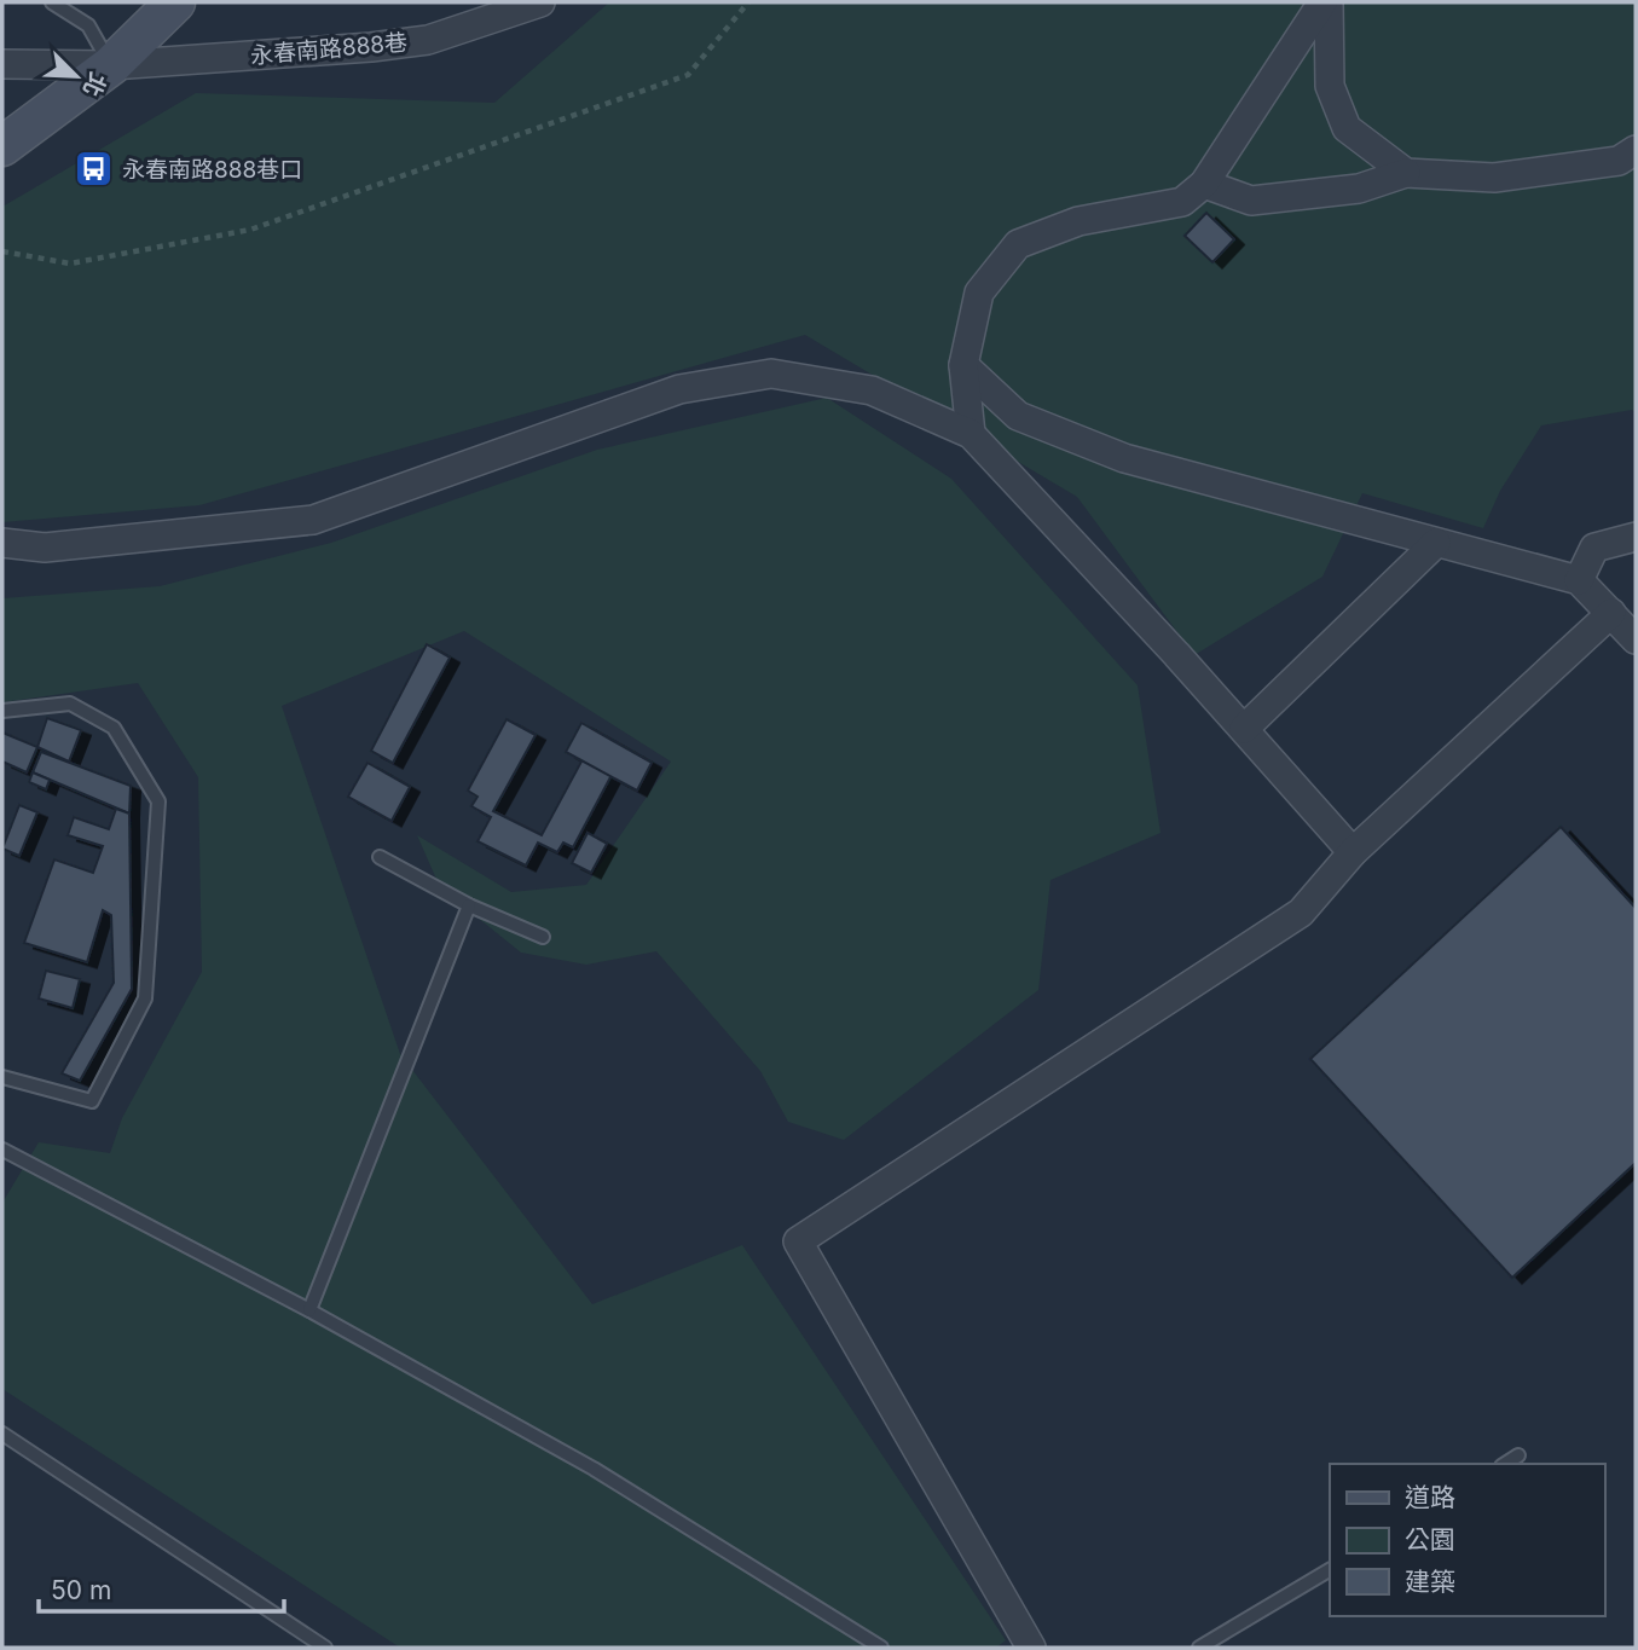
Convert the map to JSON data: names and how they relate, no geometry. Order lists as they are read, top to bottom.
{
  "streets": {
    "street": ["永春南路888巷"]
  },
  "places": {
    "bus stop": ["永春南路888巷口"]
  },
  "legend": ["道路", "公園", "建築"],
  "scale_bar": "50 m",
  "north": "bottom right"
}
